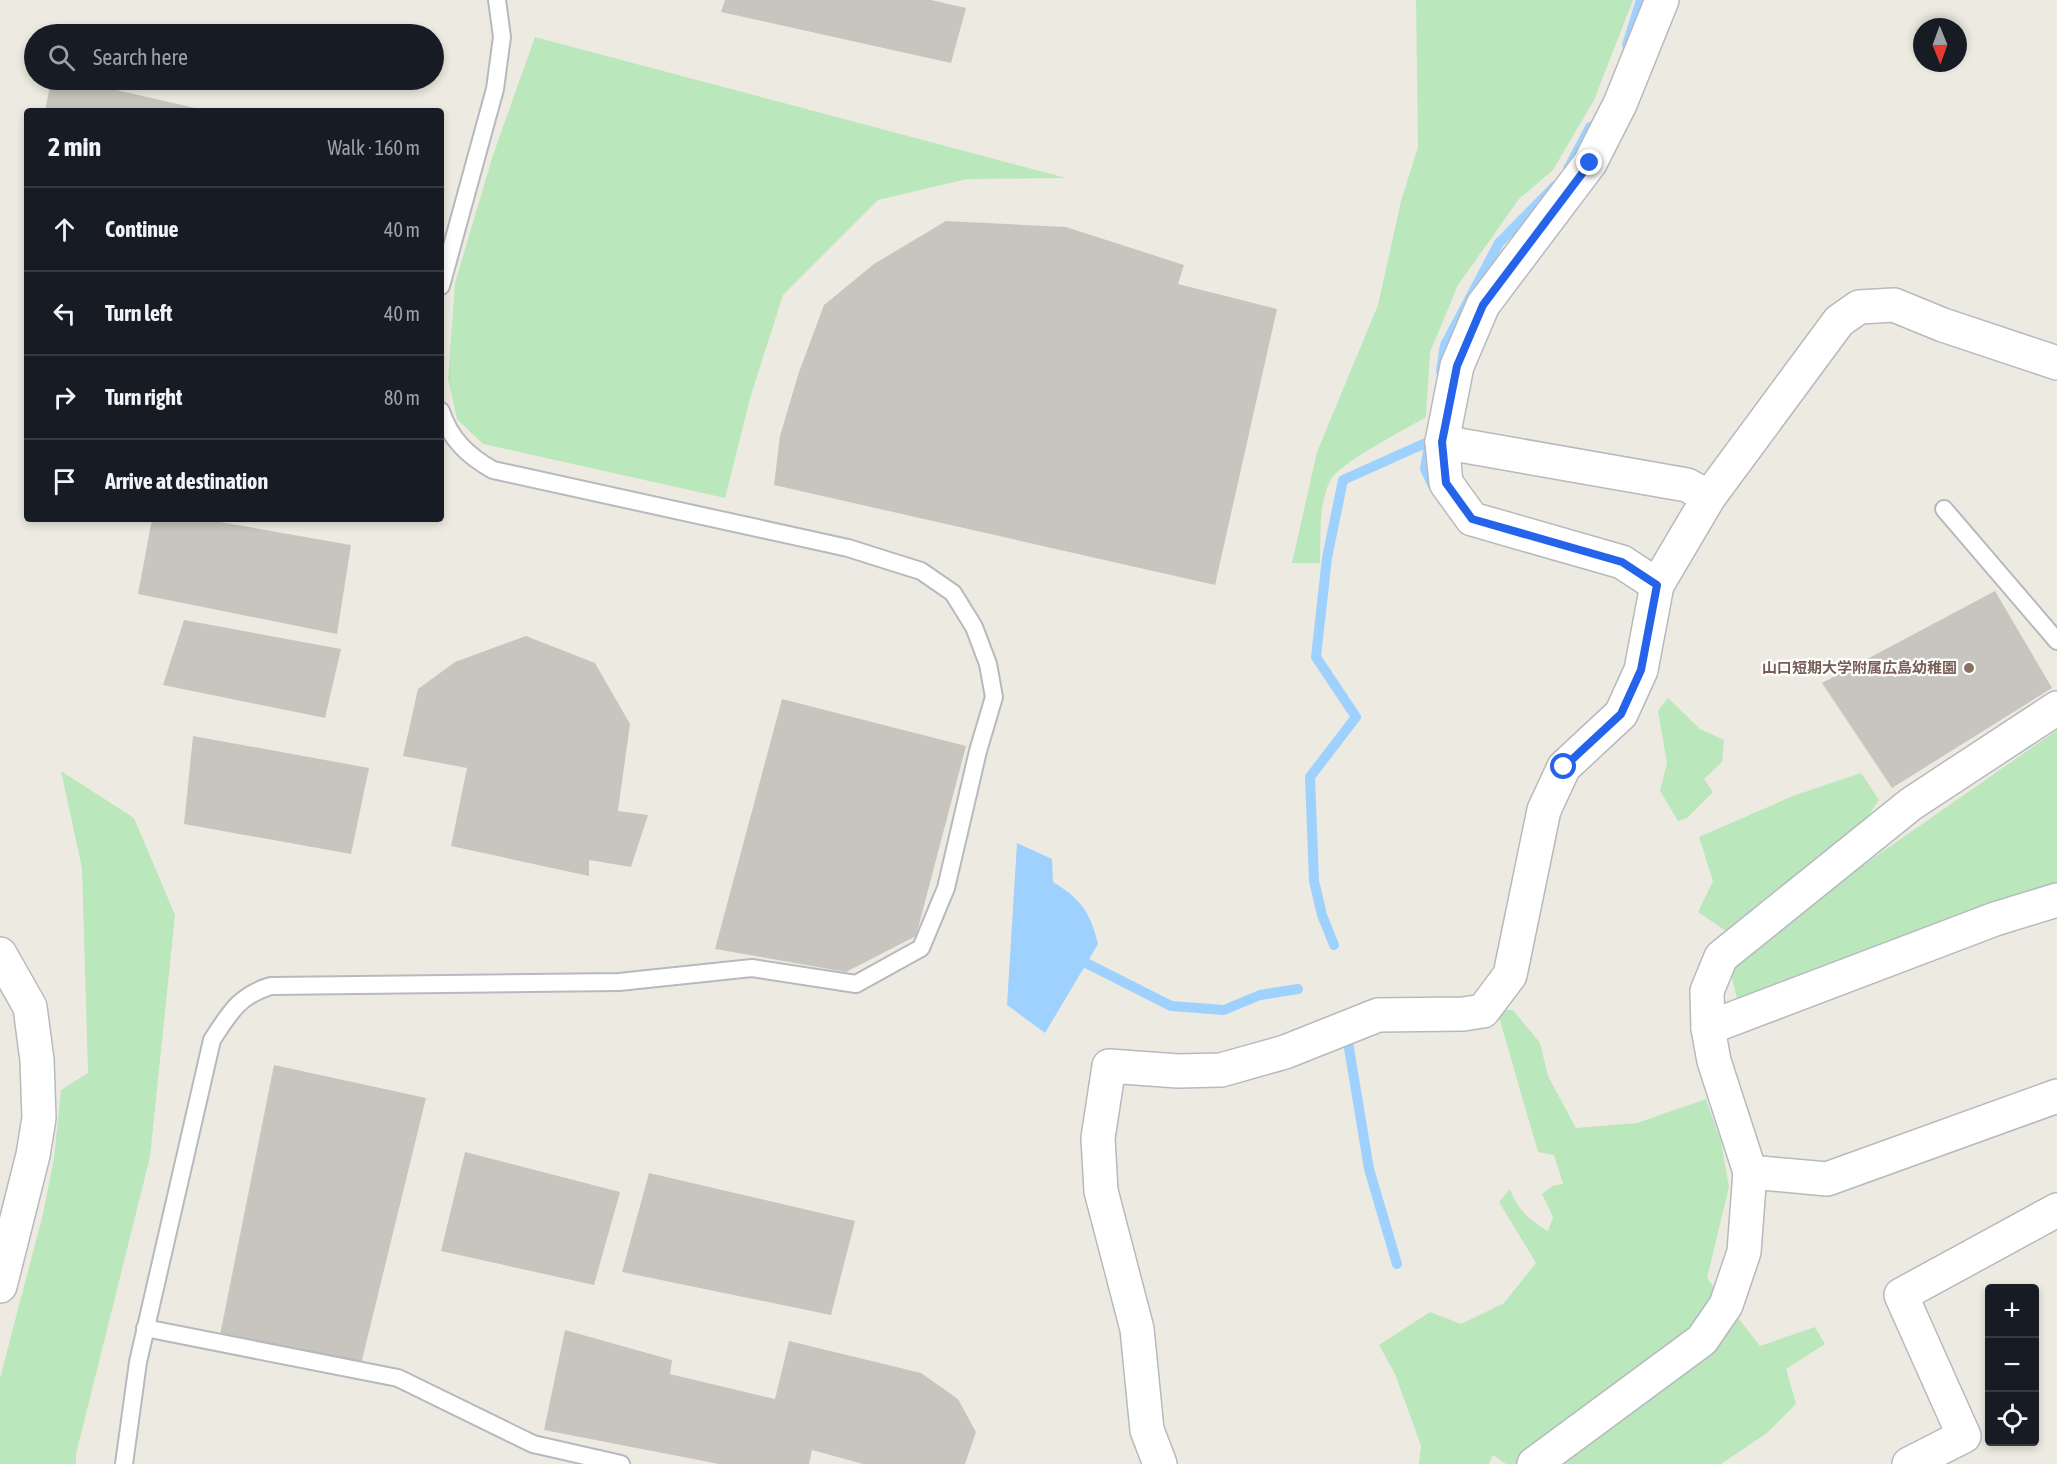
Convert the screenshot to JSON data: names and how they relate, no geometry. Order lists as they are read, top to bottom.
{
  "places": ["山口短期大学附属広島幼稚園"],
  "north": "bottom",
  "page": {
    "search": "Search here",
    "heading": ["2 min", "Walk · 160 m"],
    "list": [
      ["Continue", "40 m"],
      ["Turn left", "40 m"],
      ["Turn right", "80 m"],
      "Arrive at destination"
    ],
    "map_buttons": ["+", "−"]
  }
}
